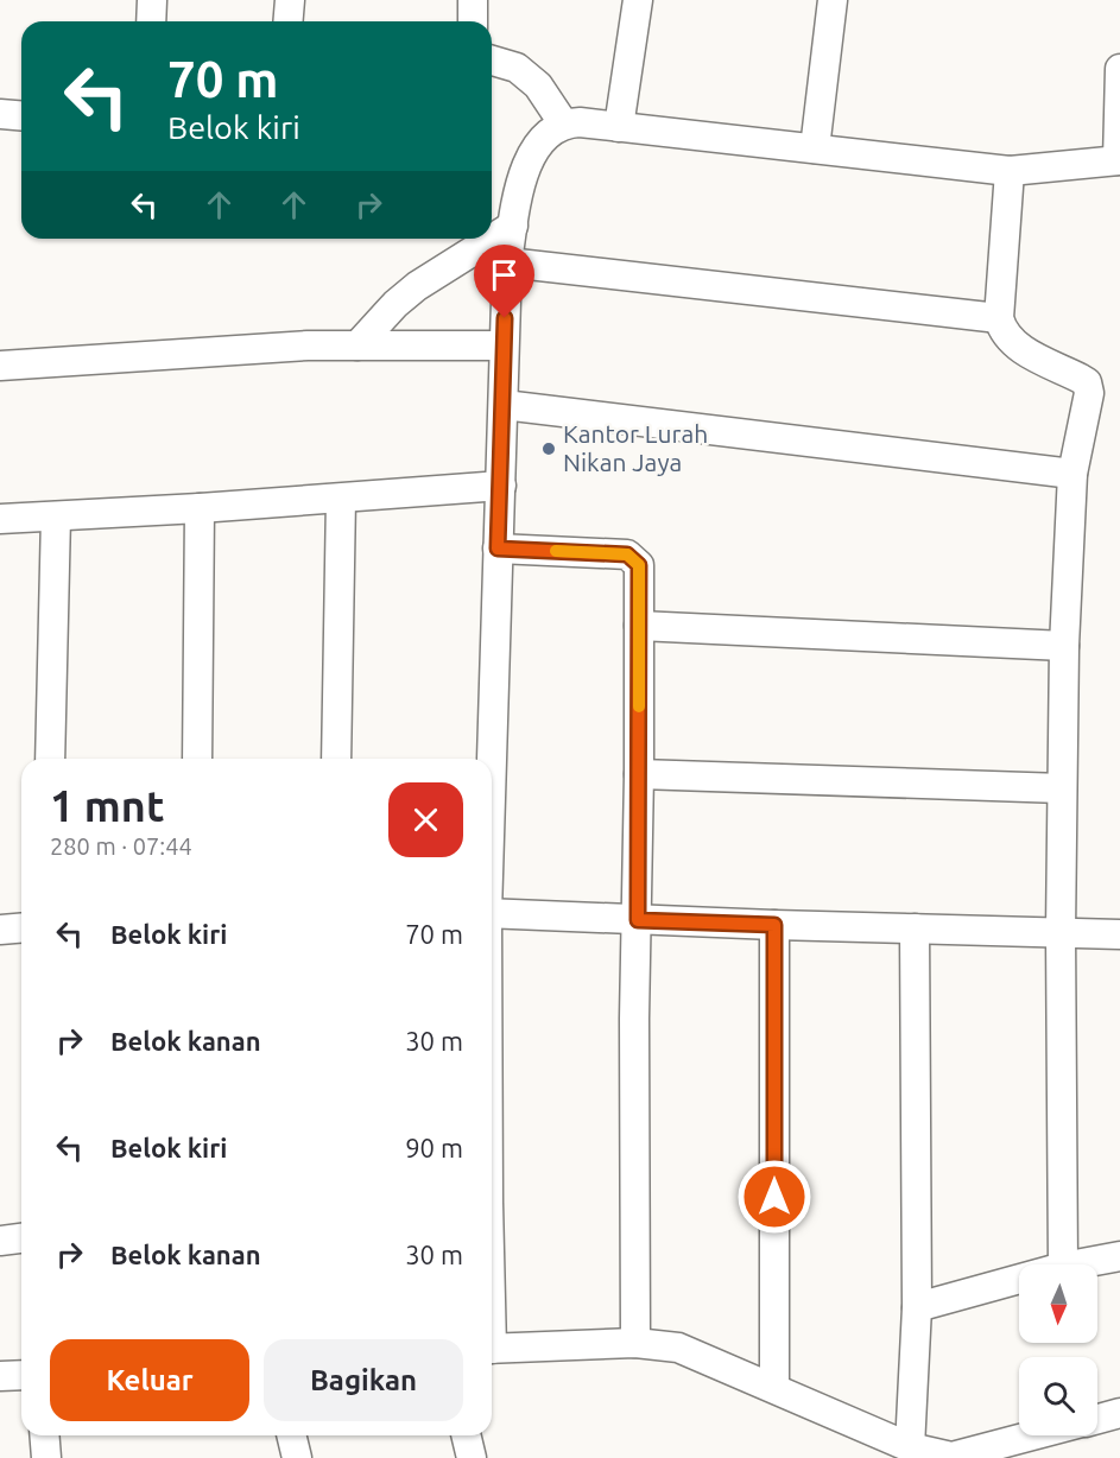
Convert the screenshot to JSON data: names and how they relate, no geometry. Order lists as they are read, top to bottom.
{
  "places": ["Kantor Lurah Nikan Jaya"],
  "north": "bottom",
  "page": {
    "turn": ["70 m", "Belok kiri"],
    "heading": ["1 mnt", "280 m · 07:44"],
    "list": [
      {
        "name": "Belok kiri",
        "value": "70 m"
      },
      {
        "name": "Belok kanan",
        "value": "30 m"
      },
      {
        "name": "Belok kiri",
        "value": "90 m"
      },
      {
        "name": "Belok kanan",
        "value": "30 m"
      }
    ],
    "buttons": ["Keluar", "Bagikan"]
  }
}
